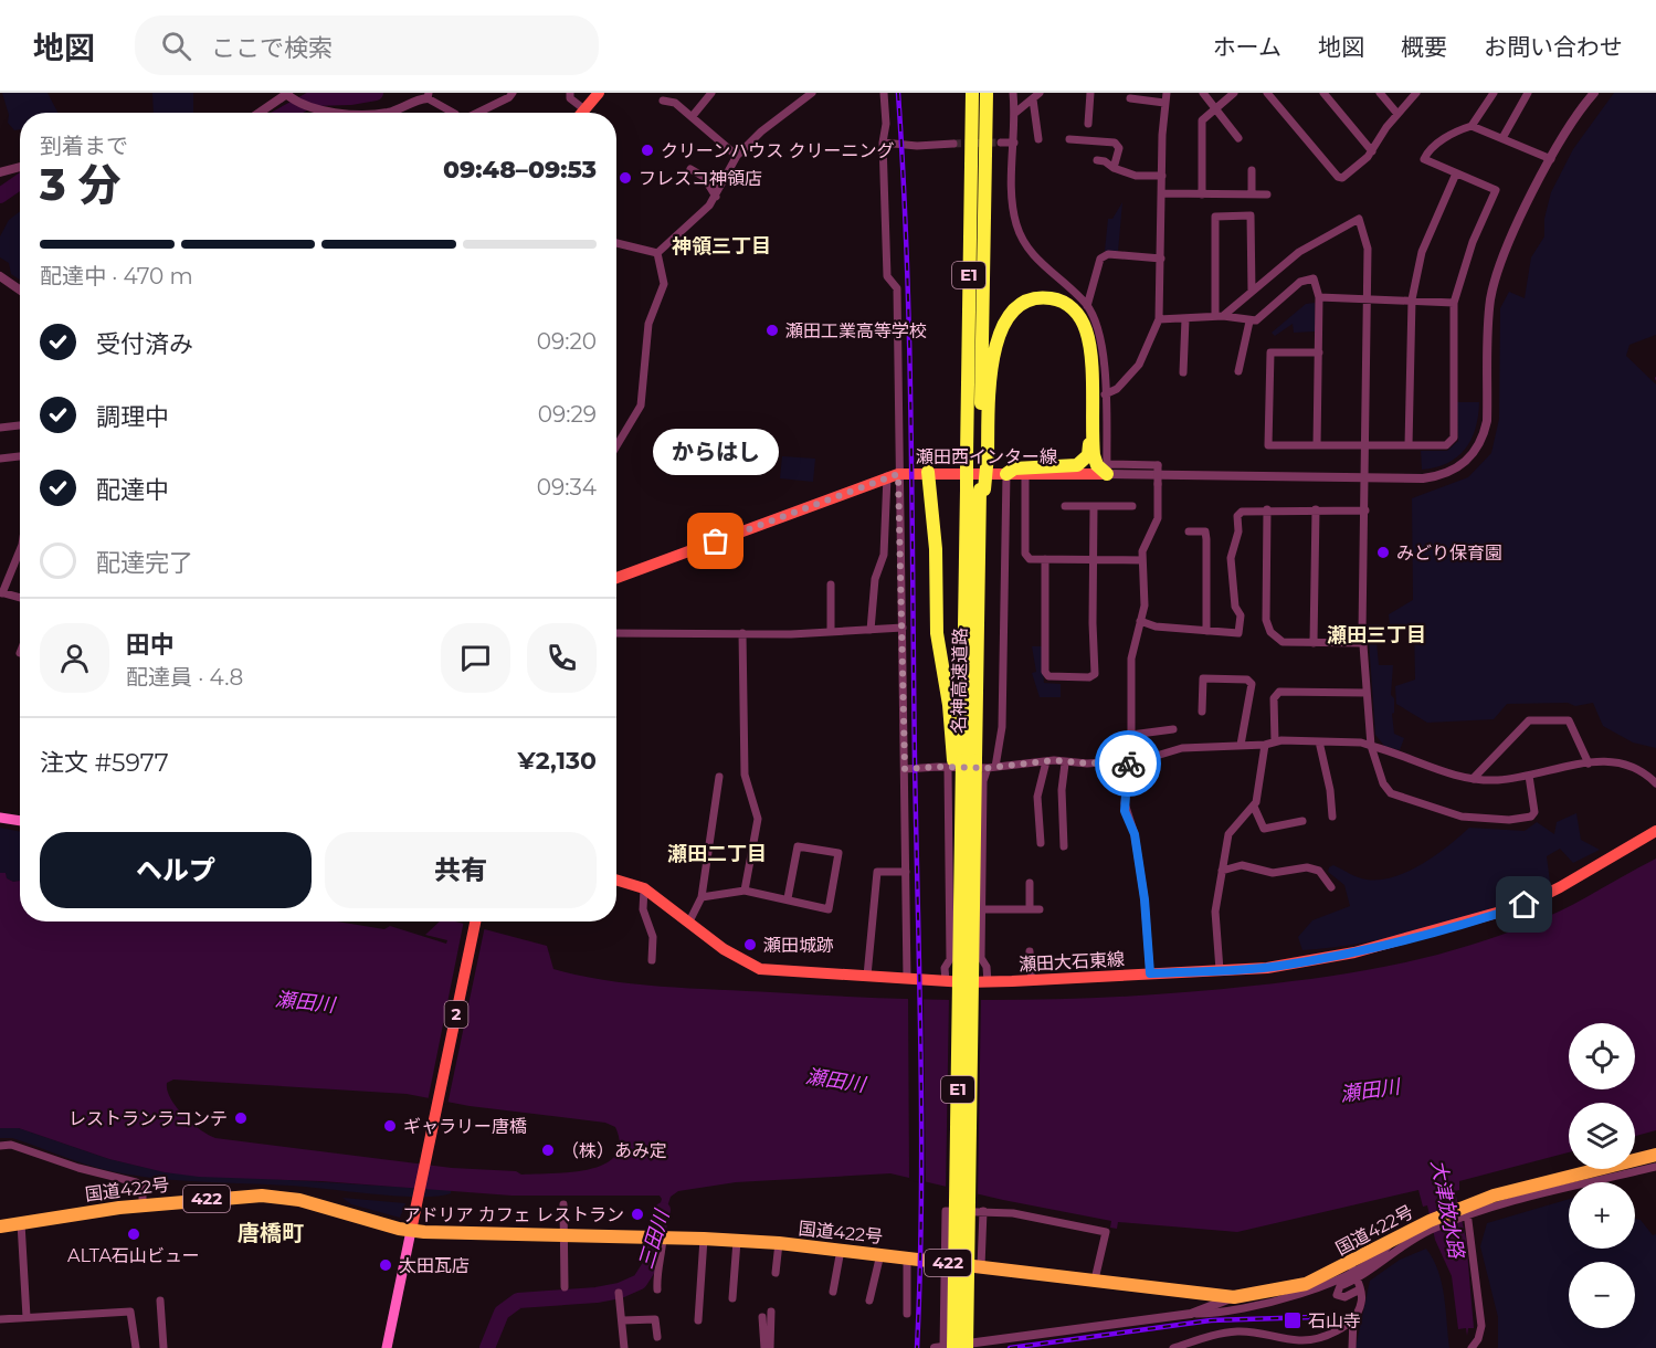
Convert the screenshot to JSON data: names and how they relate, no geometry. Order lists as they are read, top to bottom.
{
  "streets": {
    "highway": [
      "E1",
      "名神高速道路",
      "国道422号",
      "422"
    ],
    "main road": ["瀬田西インター線", "瀬田大石東線", "2"]
  },
  "crossings": [
    ["E1", "名神高速道路"],
    ["2", "国道422号"]
  ],
  "districts": [
    "神領三丁目",
    "瀬田三丁目",
    "瀬田二丁目",
    "唐橋町"
  ],
  "water": ["瀬田川", "大津放水路", "三田川"],
  "places": {
    "other": [
      "クリーンハウス クリーニング",
      "フレスコ神領店",
      "瀬田工業高等学校",
      "からはし",
      "みどり保育園",
      "瀬田城跡",
      "レストランラコンテ",
      "ギャラリー唐橋",
      "（株）あみ定",
      "アドリア カフェ レストラン",
      "ALTA石山ビュー",
      "太田瓦店"
    ],
    "transit": ["石山寺"]
  },
  "page": {
    "header": "地図",
    "search": "ここで検索",
    "nav": [
      "ホーム",
      "地図",
      "概要",
      "お問い合わせ"
    ],
    "heading": ["3 分", "到着まで", "09:48–09:53"],
    "panel": [
      "田中",
      "配達員 · 4.8",
      "注文 #5977",
      "¥2,130"
    ],
    "bar": "配達中 · 470 m",
    "list": [
      ["受付済み", "09:20"],
      ["調理中", "09:29"],
      ["配達中", "09:34"],
      "配達完了"
    ],
    "bubble": "からはし",
    "buttons": ["ヘルプ", "共有"],
    "map_buttons": ["+", "−"]
  }
}
